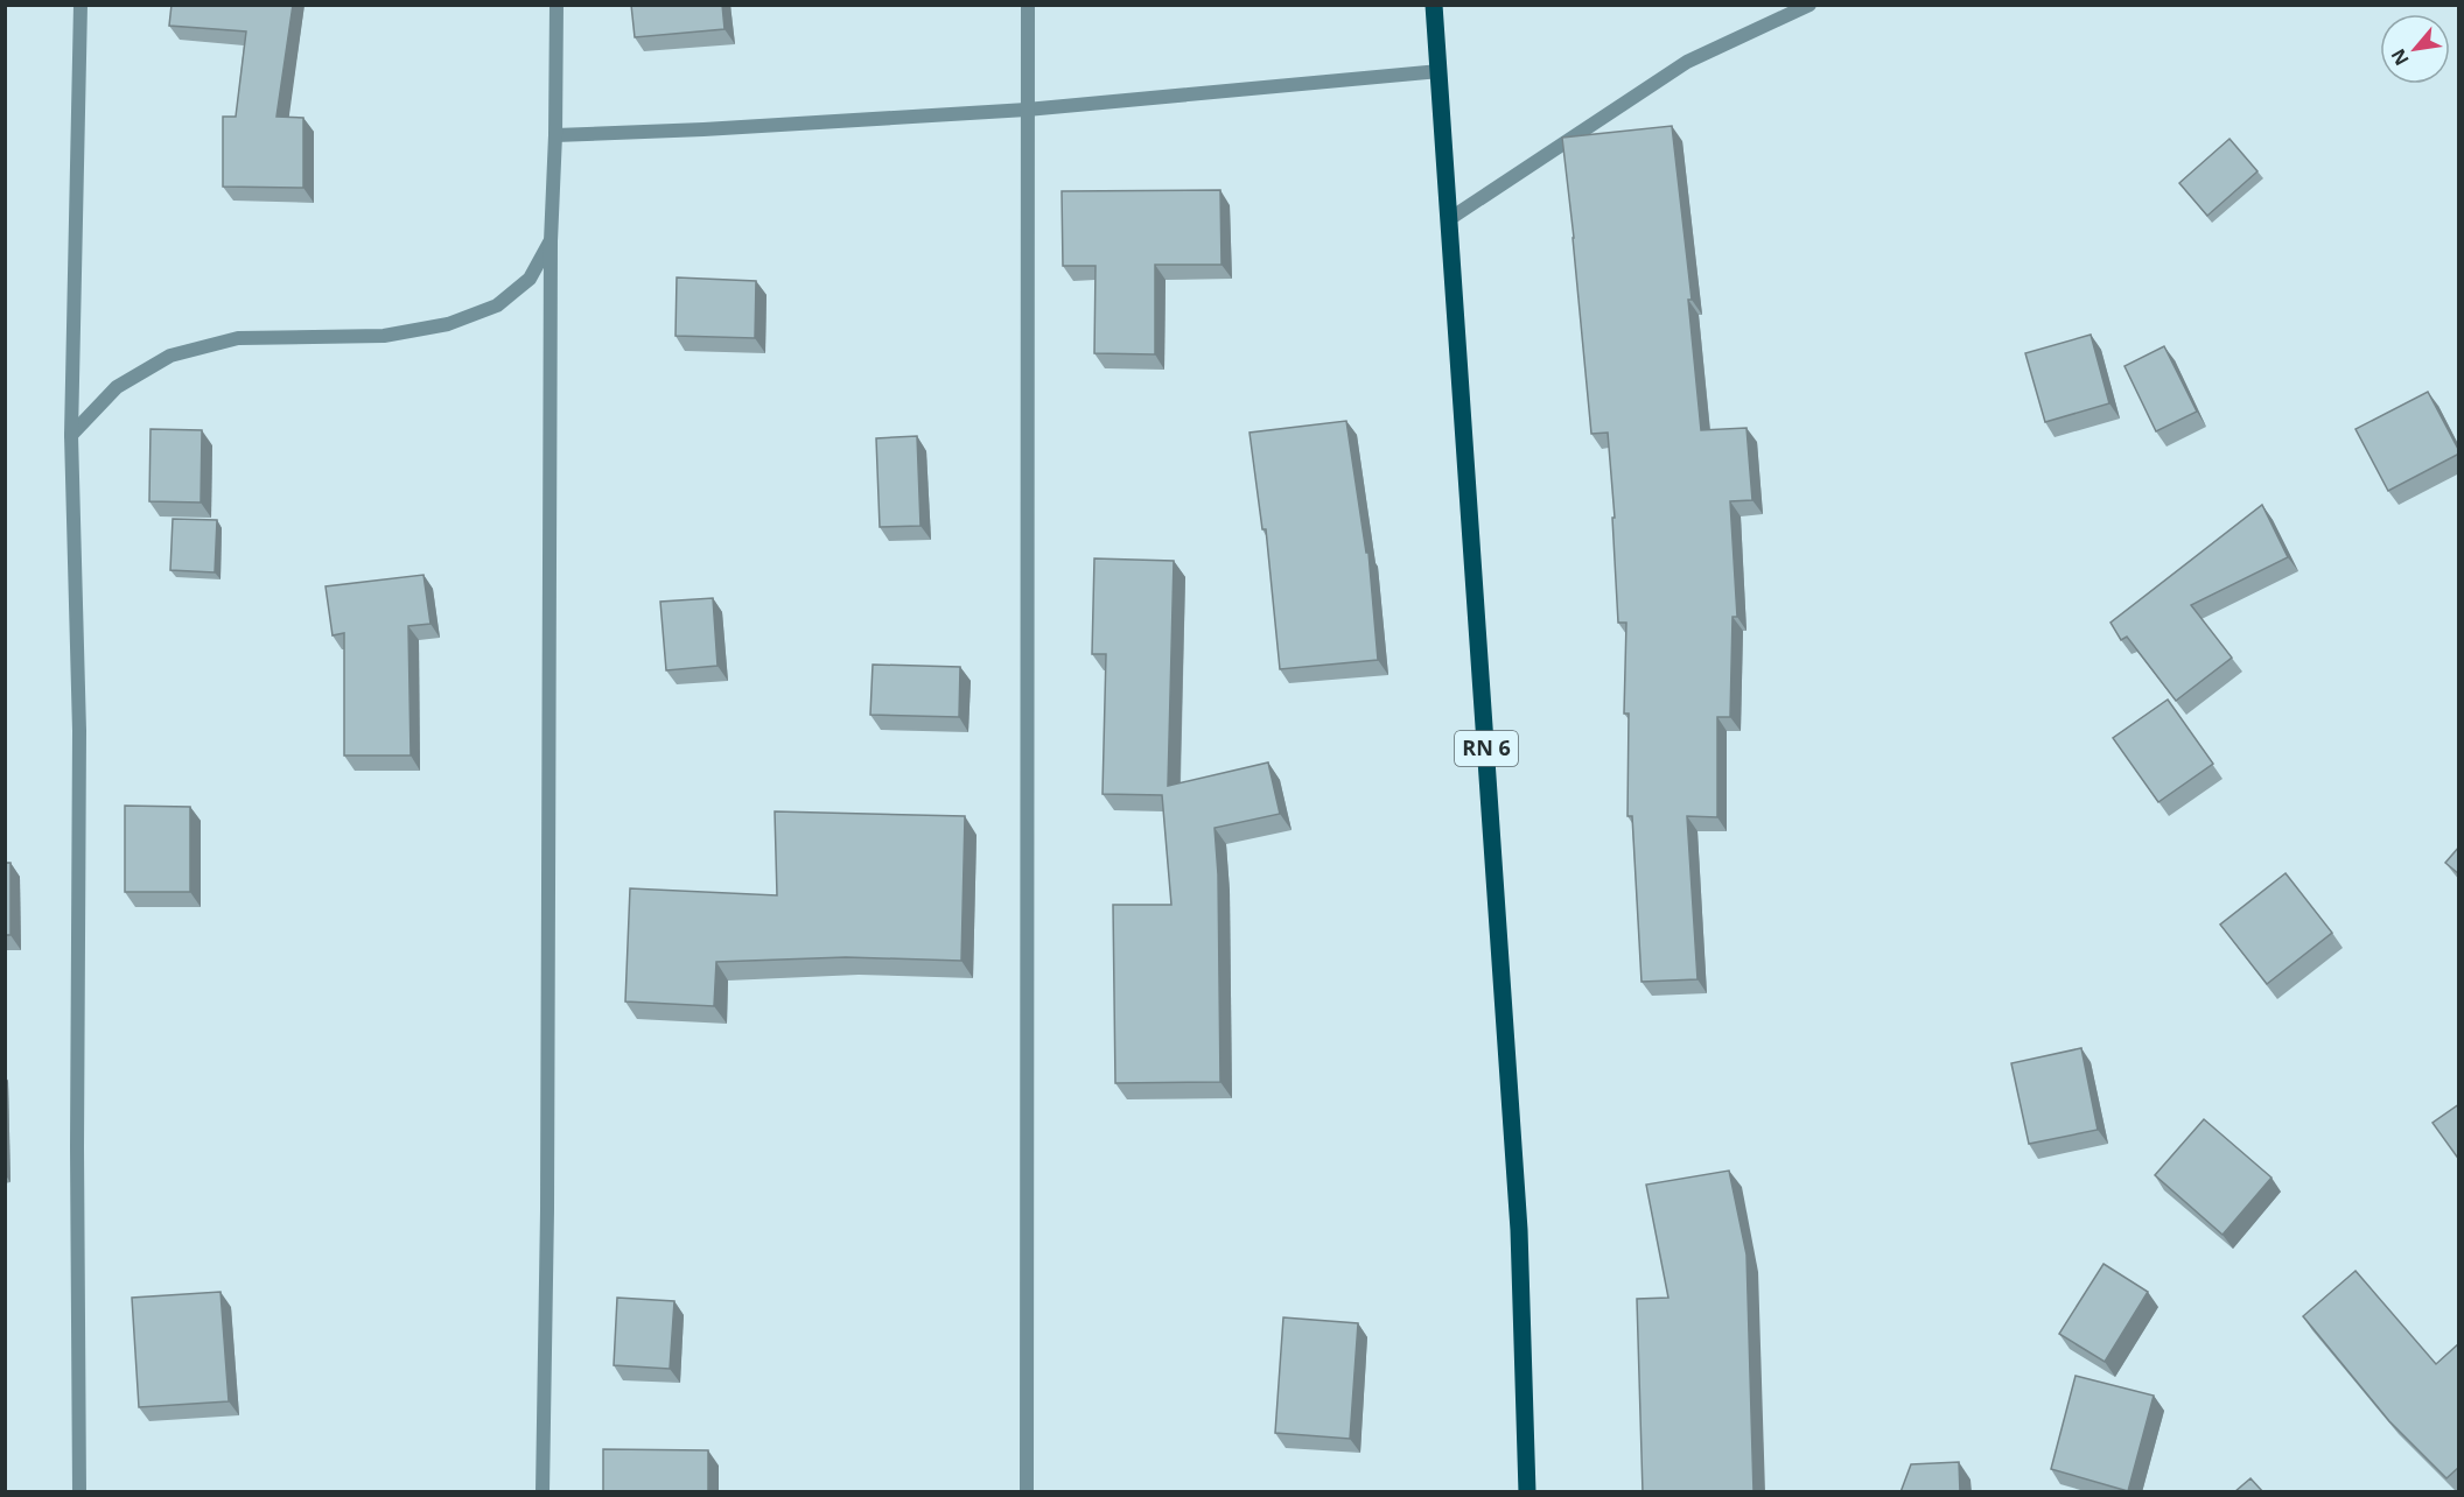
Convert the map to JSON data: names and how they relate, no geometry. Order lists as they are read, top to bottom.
{
  "streets": {
    "main road": ["RN 6"]
  },
  "north": "bottom left"
}
